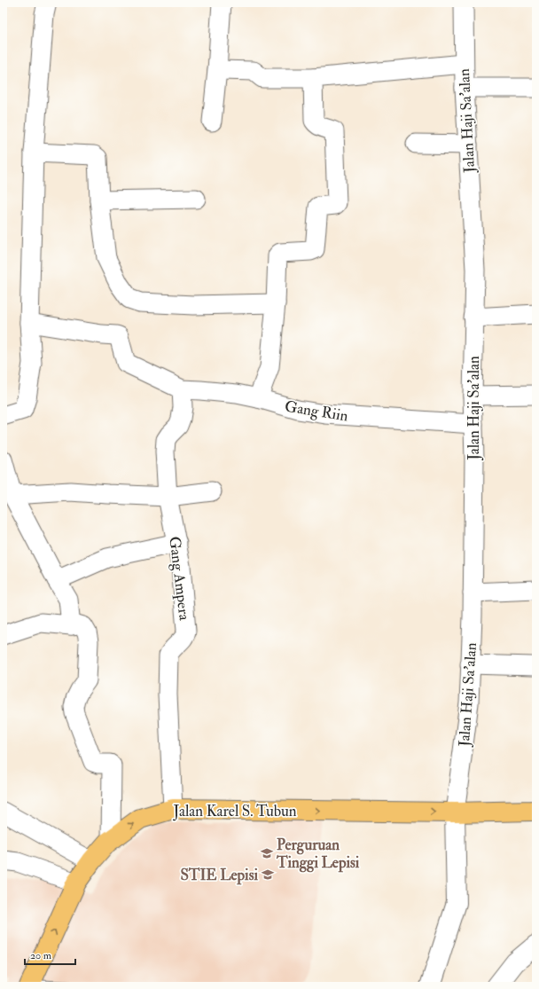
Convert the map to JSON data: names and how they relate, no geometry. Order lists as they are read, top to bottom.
{
  "streets": {
    "highway": ["Jalan Karel S. Tubun"],
    "street": ["Jalan Haji Sa'alan", "Gang Riin", "Gang Ampera"]
  },
  "crossings": [
    ["Jalan Haji Sa'alan", "Gang Riin"],
    ["Jalan Haji Sa'alan", "Jalan Karel S. Tubun"],
    ["Gang Riin", "Gang Ampera"],
    ["Gang Ampera", "Jalan Karel S. Tubun"]
  ],
  "one_way": ["Jalan Karel S. Tubun"],
  "places": {
    "school or university": ["Perguruan Tinggi Lepisi", "STIE Lepisi"]
  },
  "scale_bar": "20 m"
}
